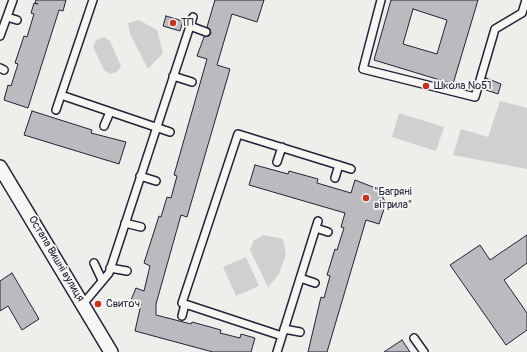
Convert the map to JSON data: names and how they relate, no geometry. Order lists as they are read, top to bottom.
{
  "streets": {
    "street": ["Остапа Вишні вулиця"]
  },
  "places": [
    "ТП",
    "Школа №51",
    "\"Багряні вітрила\"",
    "Свиточ"
  ]
}
